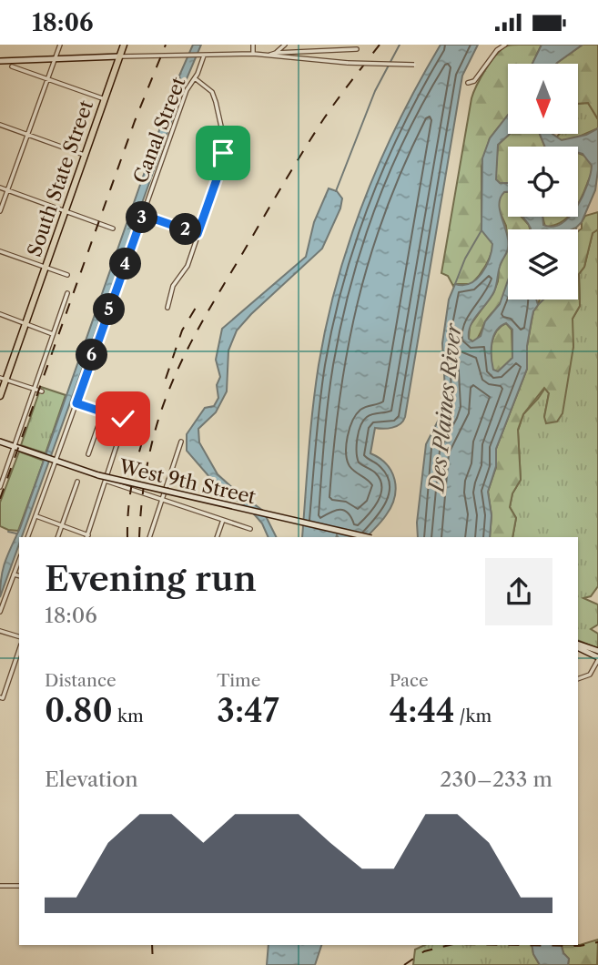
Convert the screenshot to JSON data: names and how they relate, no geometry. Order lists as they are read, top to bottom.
{
  "streets": {
    "main road": ["South State Street", "West 9th Street"],
    "street": ["Canal Street"]
  },
  "crossings": [
    ["Canal Street", "West 9th Street"]
  ],
  "water": ["Des Plaines River"],
  "north": "bottom",
  "page": {
    "status": "18:06",
    "pins": [
      "3",
      "2",
      "4",
      "5",
      "6"
    ],
    "heading": ["Evening run", "18:06"],
    "stats": [
      ["Distance", "0.80 km"],
      ["Time", "3:47"],
      ["Pace", "4:44 /km"]
    ],
    "chart": ["Elevation", "230–233 m"]
  }
}
